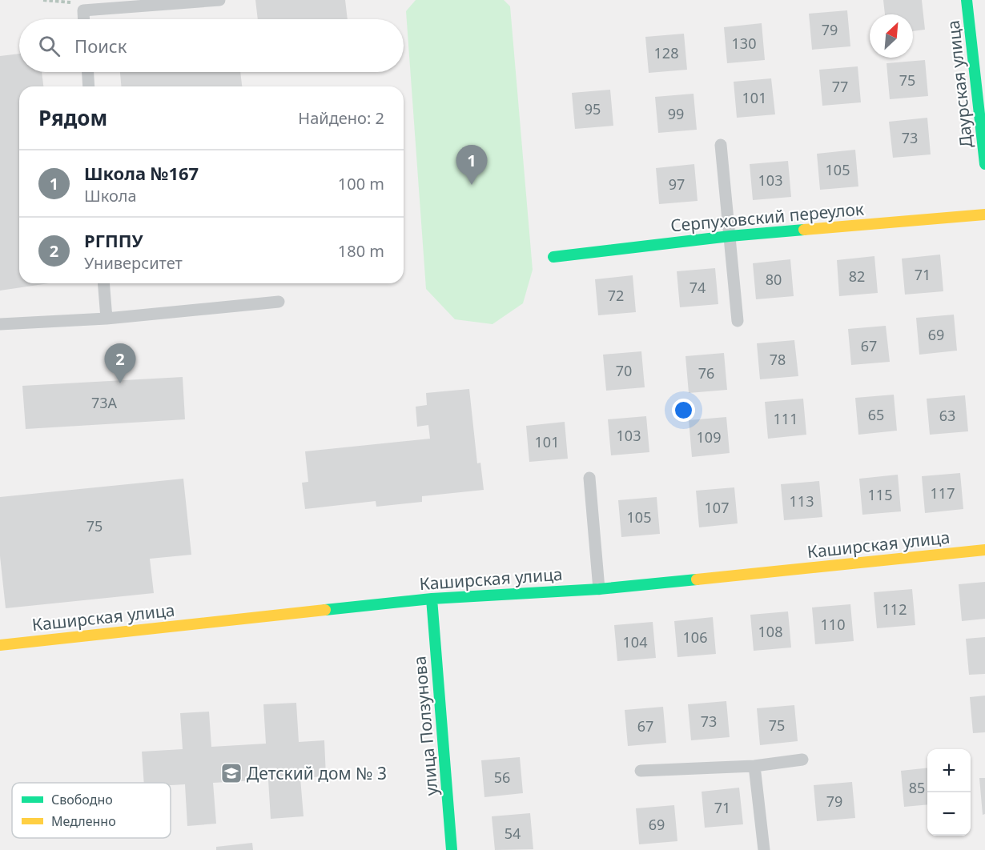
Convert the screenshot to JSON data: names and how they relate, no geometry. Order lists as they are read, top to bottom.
{
  "streets": {
    "street": [
      "Даурская улица",
      "Серпуховский переулок",
      "Каширская улица",
      "улица Ползунова"
    ]
  },
  "crossings": [
    ["Каширская улица", "улица Ползунова"]
  ],
  "places": {
    "school or university": ["Детский дом № 3"]
  },
  "house_numbers": [
    "79",
    "130",
    "128",
    "75",
    "77",
    "101",
    "95",
    "99",
    "73",
    "105",
    "103",
    "97",
    "71",
    "82",
    "80",
    "74",
    "72",
    "69",
    "67",
    "78",
    "70",
    "76",
    "73А",
    "65",
    "63",
    "111",
    "103",
    "109",
    "101",
    "117",
    "115",
    "113",
    "107",
    "105",
    "75",
    "112",
    "110",
    "108",
    "106",
    "104",
    "73",
    "75",
    "67",
    "56",
    "85",
    "79",
    "71",
    "69",
    "54"
  ],
  "legend": ["Свободно", "Медленно"],
  "north": "top right",
  "page": {
    "search": "Поиск",
    "heading": ["Рядом", "Найдено: 2"],
    "pins": ["1", "2"],
    "list": [
      {
        "mark": "1",
        "name": "Школа №167",
        "note": "Школа",
        "value": "100 m"
      },
      {
        "mark": "2",
        "name": "РГППУ",
        "note": "Университет",
        "value": "180 m"
      }
    ],
    "map_buttons": ["+", "−"]
  }
}
